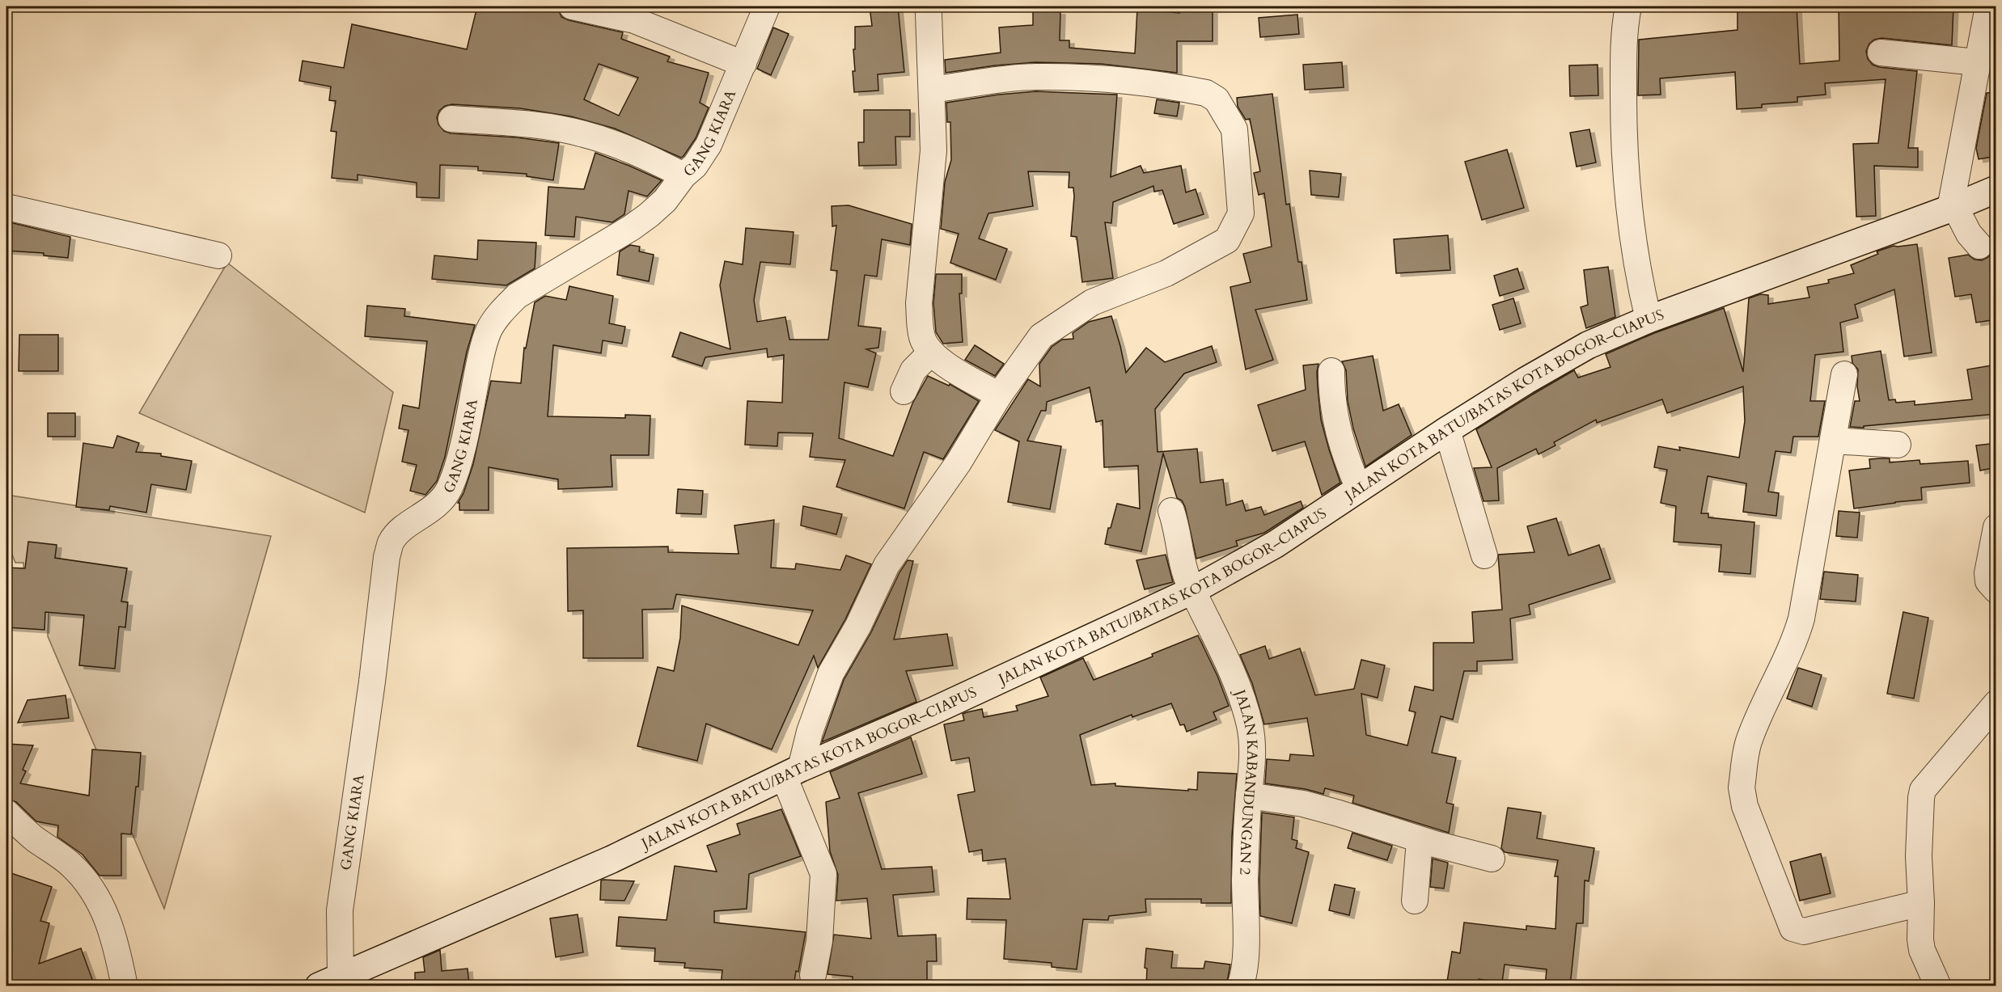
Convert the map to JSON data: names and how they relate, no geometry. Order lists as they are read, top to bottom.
{
  "streets": {
    "main road": ["JALAN KOTA BATU/BATAS KOTA BOGOR–CIAPUS"],
    "street": ["GANG KIARA", "JALAN KABANDUNGAN 2"]
  },
  "crossings": [
    ["GANG KIARA", "JALAN KOTA BATU/BATAS KOTA BOGOR–CIAPUS"],
    ["JALAN KOTA BATU/BATAS KOTA BOGOR–CIAPUS", "JALAN KABANDUNGAN 2"]
  ]
}
